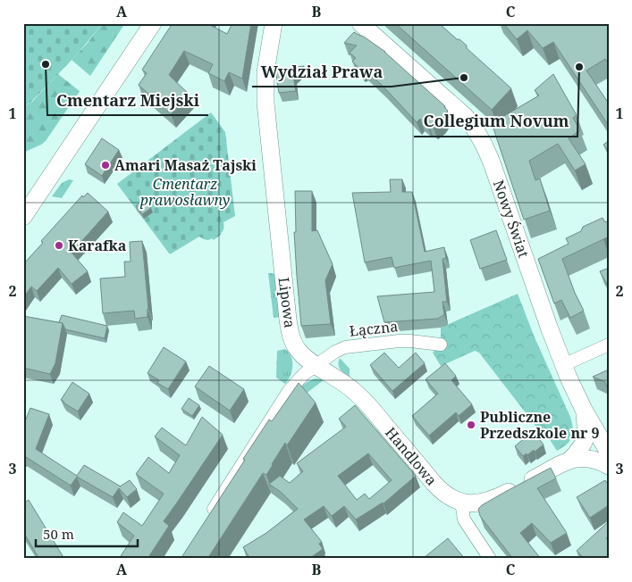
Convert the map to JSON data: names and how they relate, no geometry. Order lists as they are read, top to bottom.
{
  "streets": {
    "street": [
      "Nowy Świat",
      "Lipowa",
      "Łączna",
      "Handlowa"
    ]
  },
  "crossings": [
    ["Lipowa", "Łączna"],
    ["Lipowa", "Handlowa"],
    ["Łączna", "Handlowa"]
  ],
  "parks": ["Cmentarz prawosławny"],
  "places": [
    "Cmentarz Miejski",
    "Collegium Novum",
    "Wydział Prawa",
    "Amari Masaż Tajski",
    "Karafka",
    "Publiczne Przedszkole nr 9"
  ],
  "scale_bar": "50 m",
  "grid": {
    "columns": ["A", "B", "C"],
    "rows": ["1", "2", "3"]
  }
}
